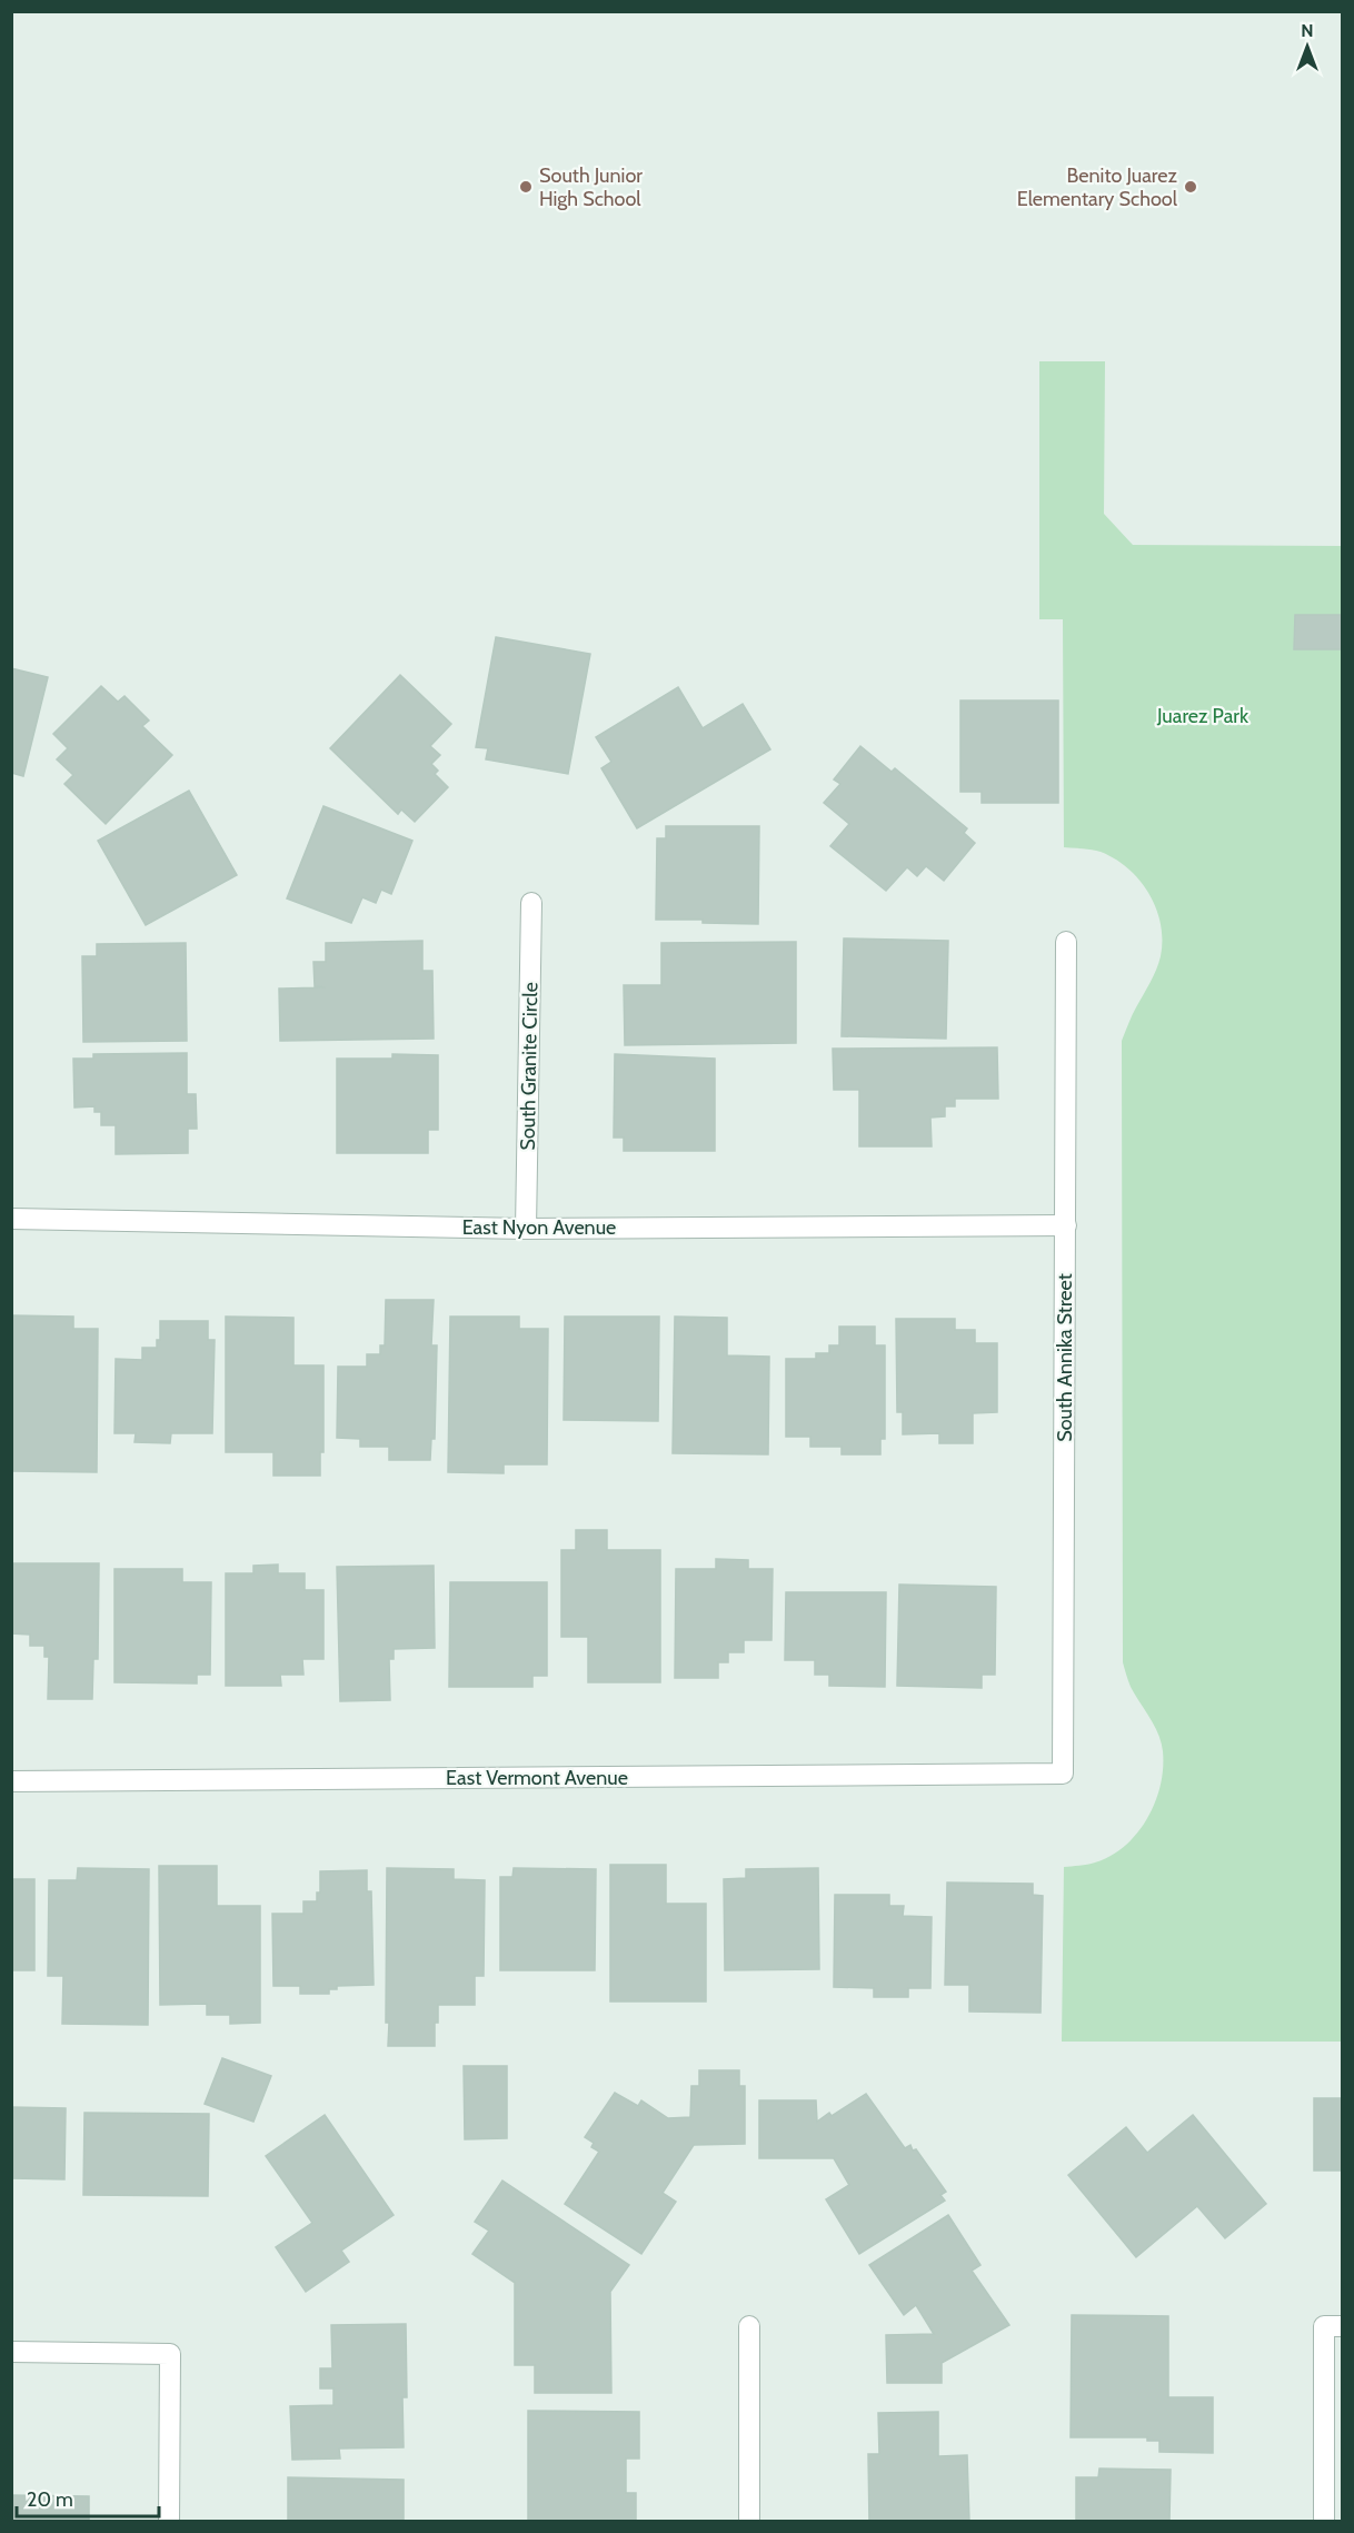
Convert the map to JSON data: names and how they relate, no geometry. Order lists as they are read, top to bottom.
{
  "streets": {
    "street": [
      "South Granite Circle",
      "East Nyon Avenue",
      "South Annika Street",
      "East Vermont Avenue"
    ]
  },
  "crossings": [
    ["South Granite Circle", "East Nyon Avenue"],
    ["East Nyon Avenue", "South Annika Street"],
    ["South Annika Street", "East Vermont Avenue"]
  ],
  "parks": ["Juarez Park"],
  "places": ["South Junior High School", "Benito Juarez Elementary School"],
  "scale_bar": "20 m",
  "north": "top"
}
